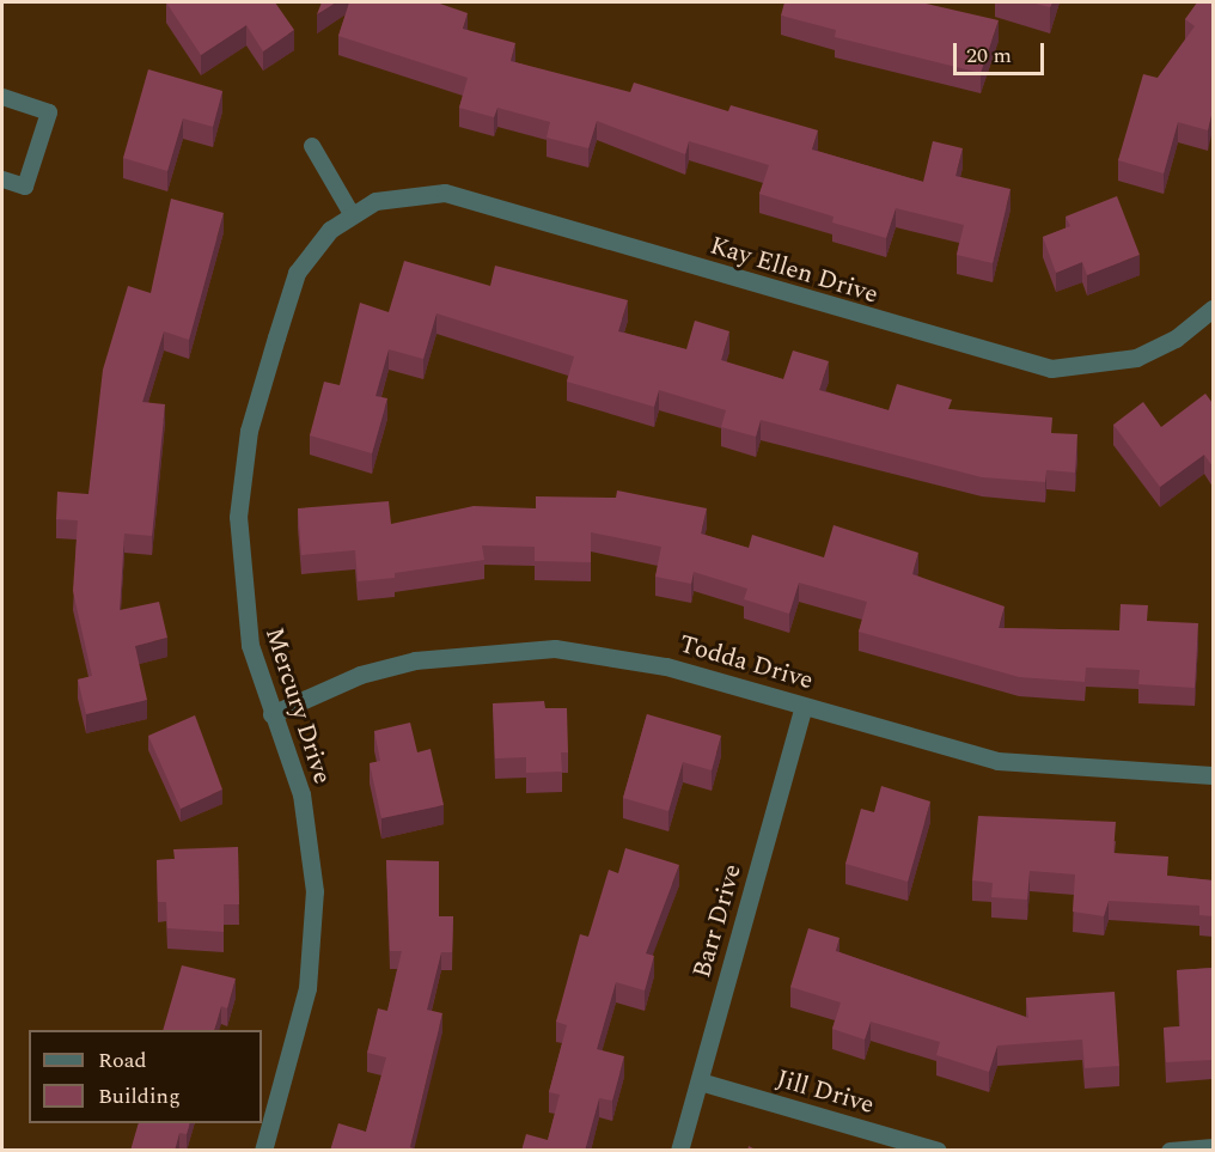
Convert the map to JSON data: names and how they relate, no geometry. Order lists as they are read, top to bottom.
{
  "streets": {
    "street": [
      "Kay Ellen Drive",
      "Todda Drive",
      "Mercury Drive",
      "Barr Drive",
      "Jill Drive"
    ]
  },
  "crossings": [
    ["Kay Ellen Drive", "Mercury Drive"],
    ["Todda Drive", "Mercury Drive"],
    ["Todda Drive", "Barr Drive"],
    ["Barr Drive", "Jill Drive"]
  ],
  "legend": ["Road", "Building"],
  "scale_bar": "20 m"
}
